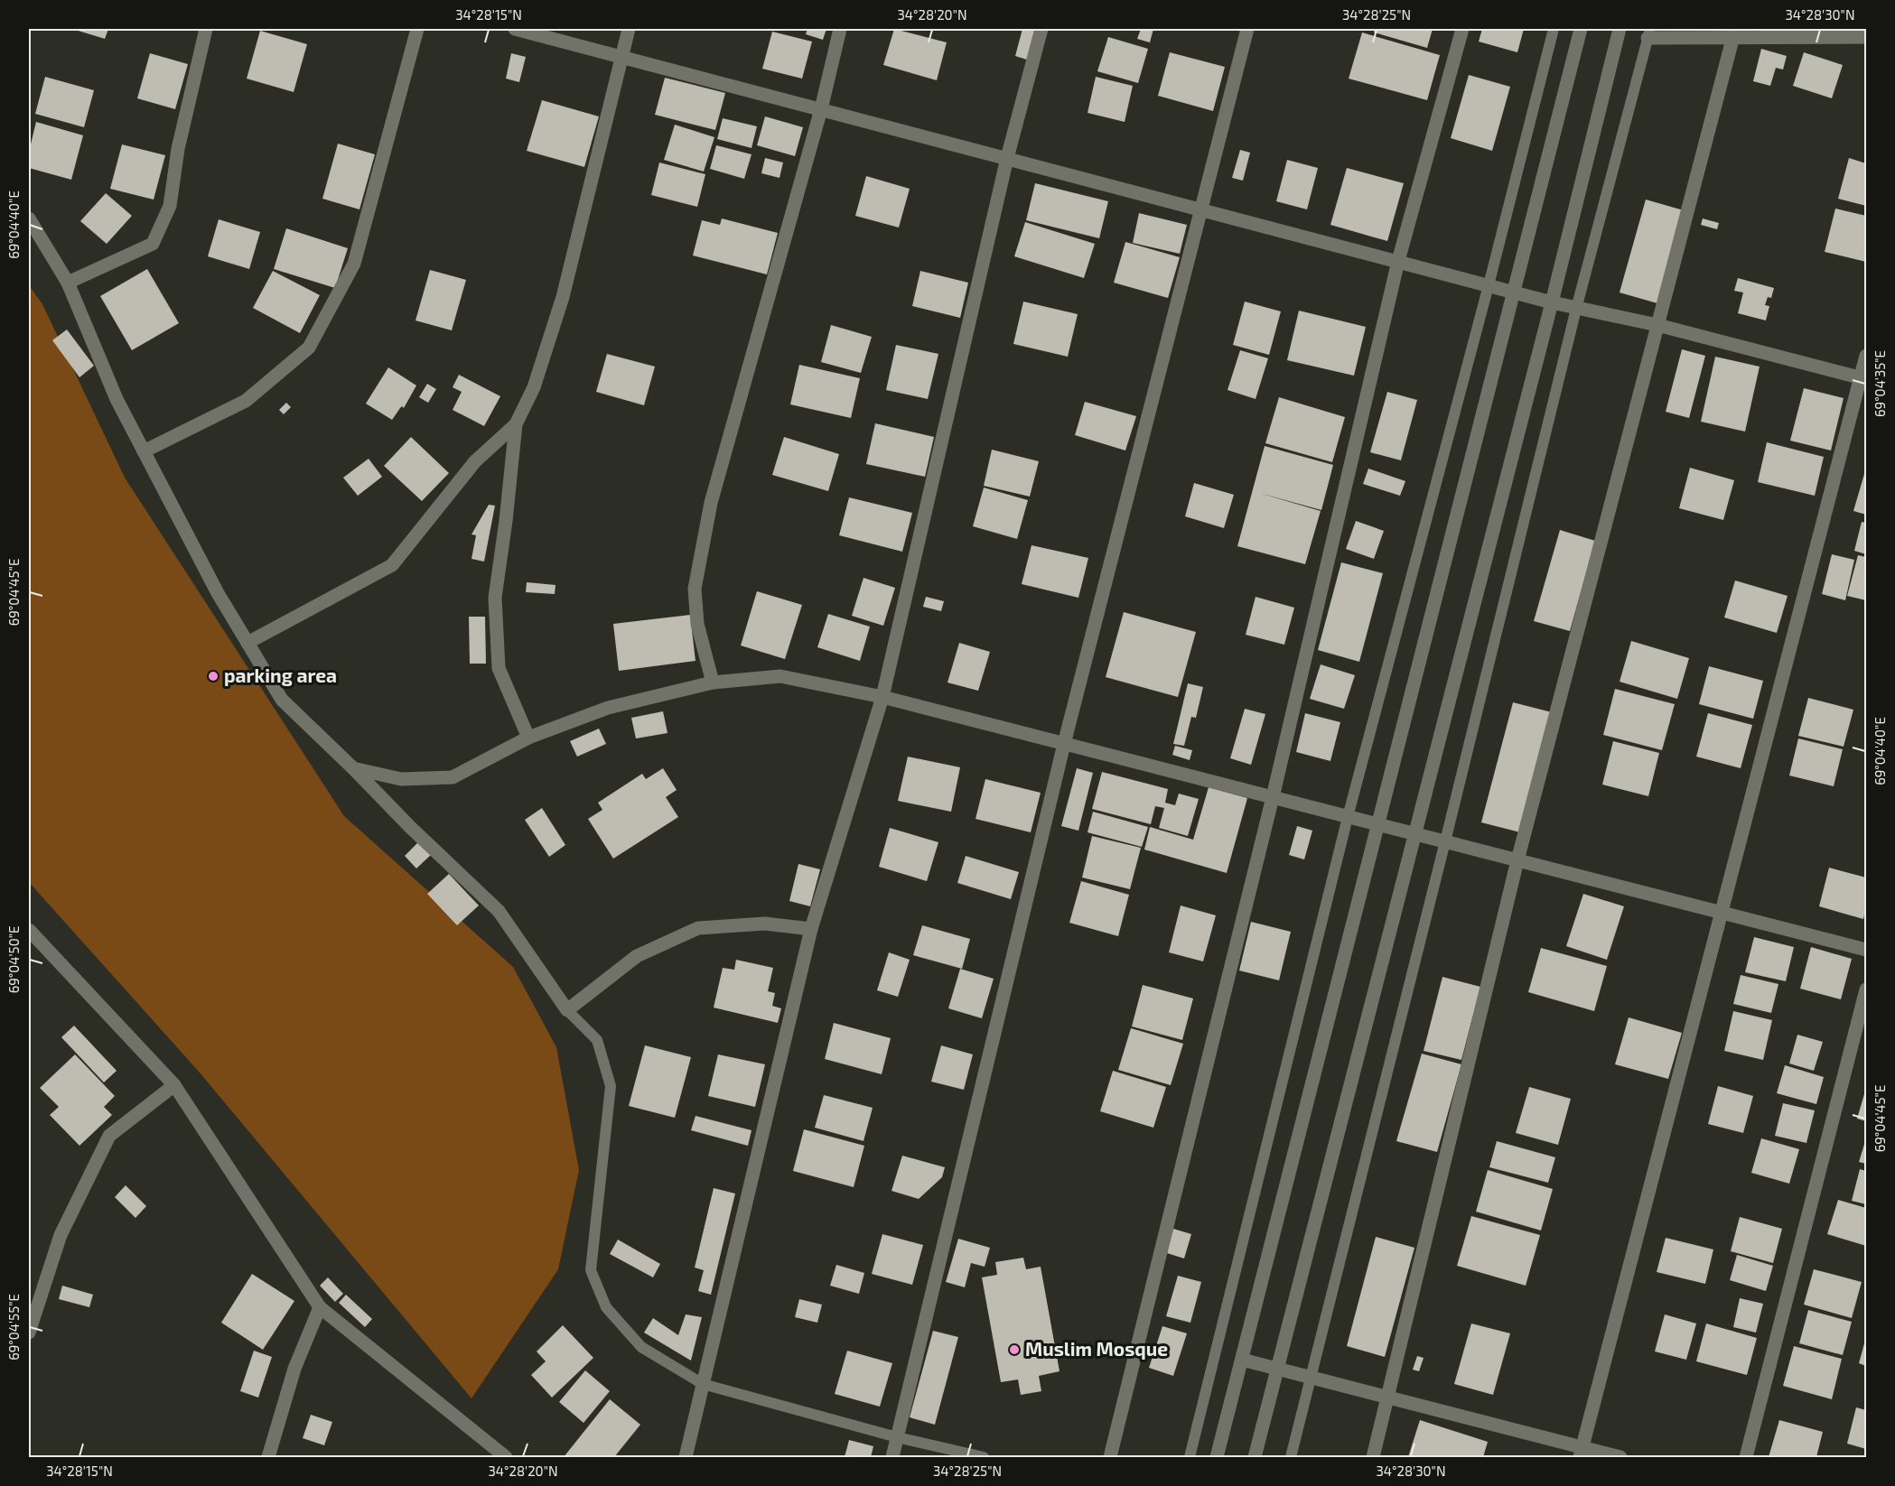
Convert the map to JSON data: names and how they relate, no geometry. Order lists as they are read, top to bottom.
{
  "places": ["parking area", "Muslim Mosque"],
  "coordinates": [
    "34°28'15\"N",
    "34°28'20\"N",
    "34°28'25\"N",
    "34°28'30\"N",
    "69°04'40\"E",
    "69°04'35\"E",
    "69°04'45\"E",
    "69°04'50\"E",
    "69°04'55\"E"
  ]
}
